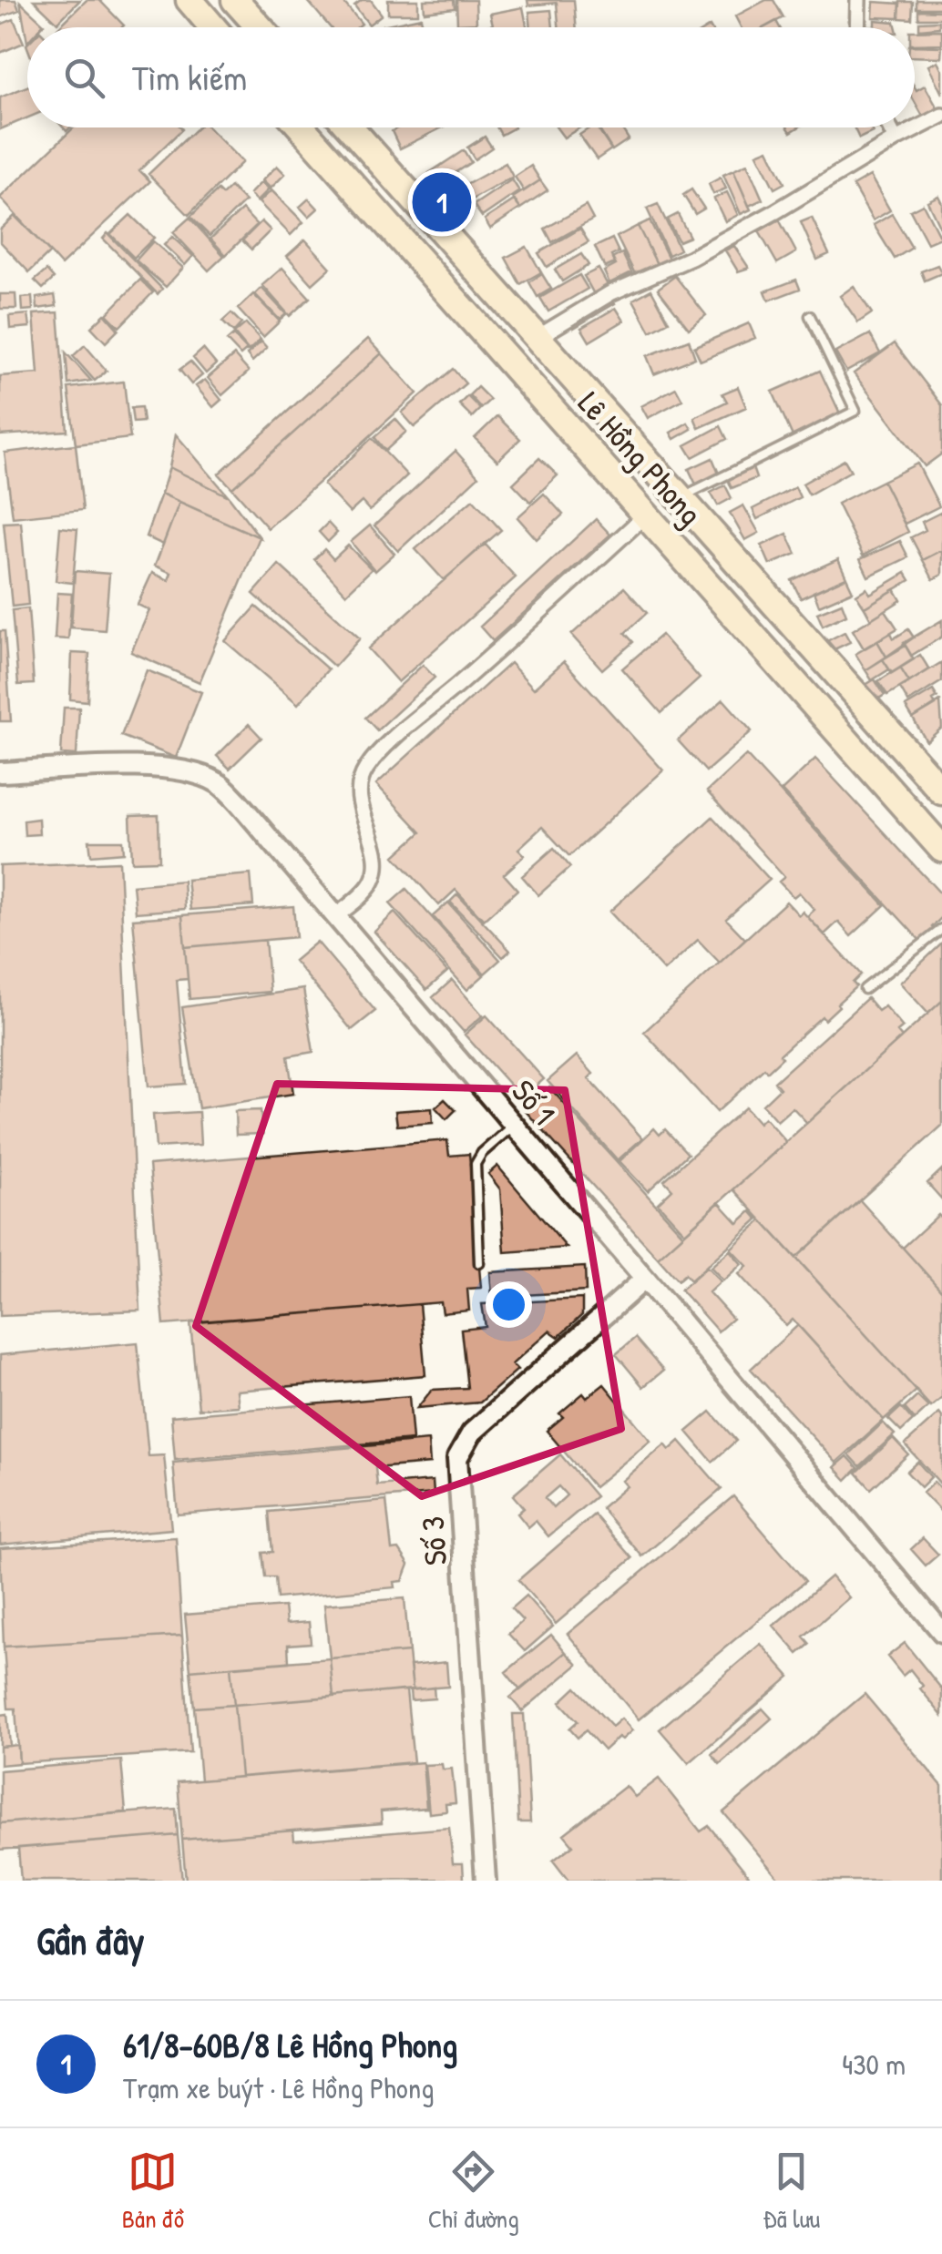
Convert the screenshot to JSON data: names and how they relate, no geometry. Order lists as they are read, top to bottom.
{
  "streets": {
    "highway": ["Lê Hồng Phong"],
    "street": ["Số 1", "Số 3"]
  },
  "crossings": [
    ["Số 1", "Số 3"]
  ],
  "page": {
    "search": "Tìm kiếm",
    "pins": "1",
    "heading": "Gần đây",
    "list": [
      {
        "mark": "1",
        "name": "61/8-60B/8 Lê Hồng Phong",
        "note": "Trạm xe buýt · Lê Hồng Phong",
        "value": "430 m"
      }
    ],
    "nav": ["Bản đồ", "Chỉ đường", "Đã lưu"]
  }
}
